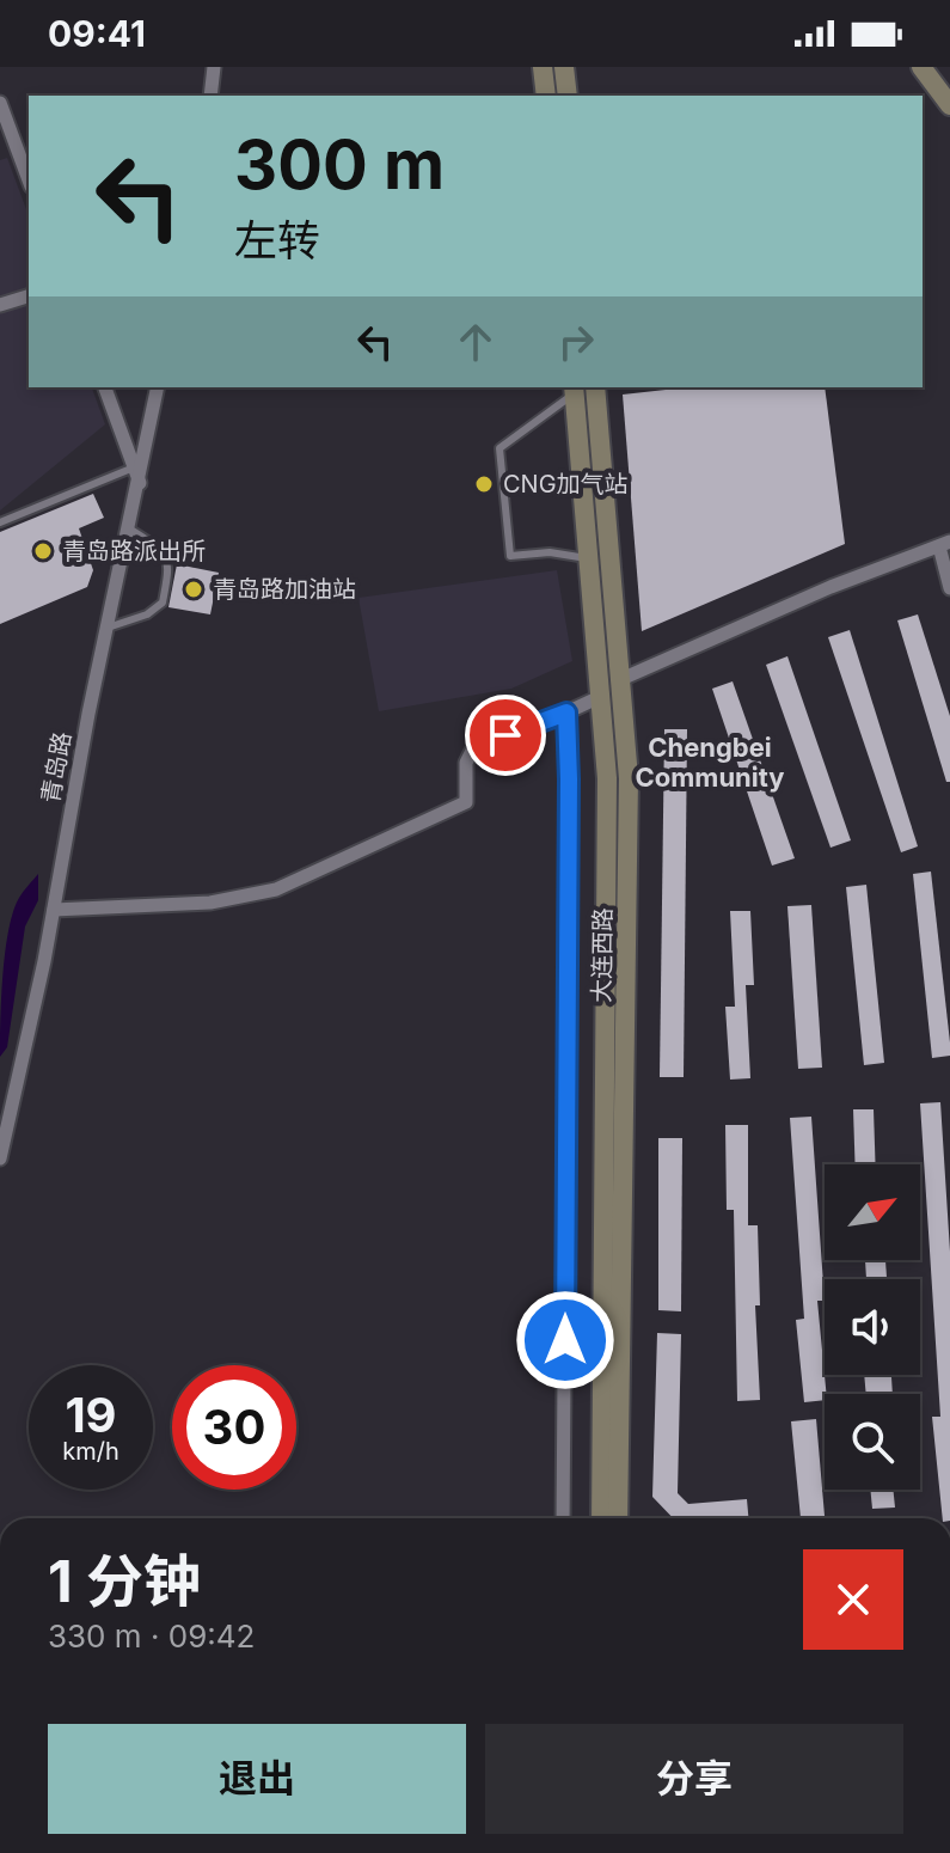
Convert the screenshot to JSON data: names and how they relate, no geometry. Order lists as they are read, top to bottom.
{
  "streets": {
    "main road": ["大连西路"],
    "street": ["青岛路"]
  },
  "districts": ["Chengbei Community"],
  "places": ["CNG加气站", "青岛路派出所", "青岛路加油站"],
  "north": "top right",
  "page": {
    "status": "09:41",
    "turn": ["300 m", "左转"],
    "speed": "19 km/h",
    "limit": "30",
    "heading": ["1 分钟", "330 m · 09:42"],
    "buttons": ["退出", "分享"]
  }
}
